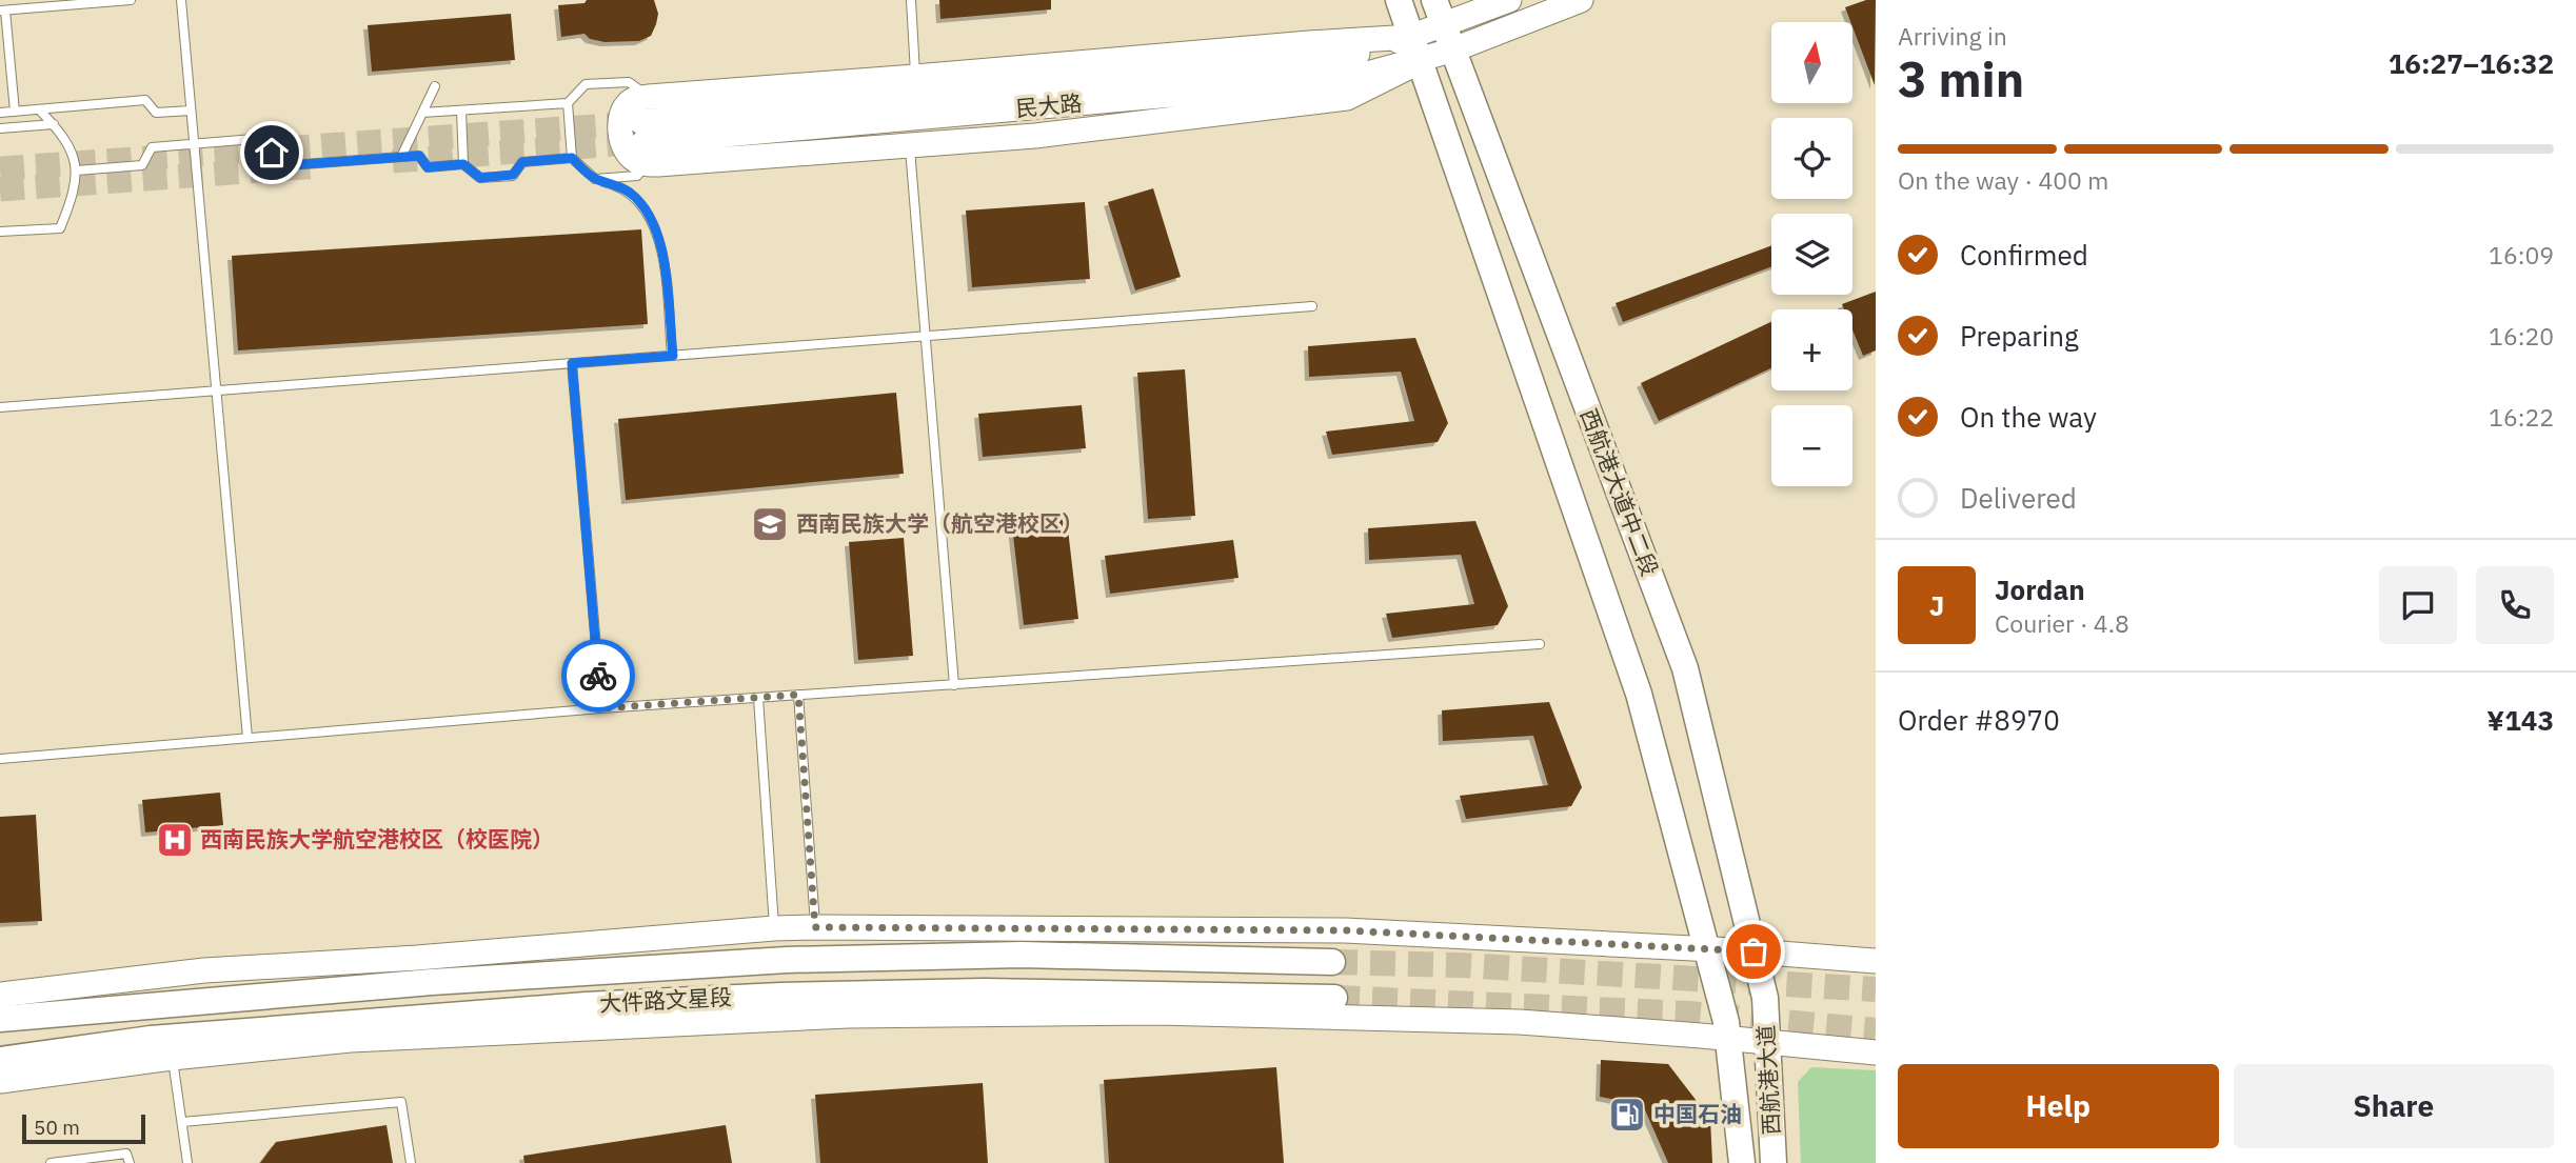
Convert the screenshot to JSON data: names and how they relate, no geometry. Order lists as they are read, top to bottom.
{
  "streets": {
    "main road": ["西航港大道中二段", "大件路文星段", "西航港大道"],
    "street": ["民大路"]
  },
  "crossings": [
    ["民大路", "西航港大道中二段"],
    ["西航港大道中二段", "西航港大道"]
  ],
  "places": {
    "school or university": ["西南民族大学（航空港校区）"],
    "hospital": ["西南民族大学航空港校区（校医院）"],
    "fuel station": ["中国石油"]
  },
  "scale_bar": "50 m",
  "north": "top",
  "page": {
    "heading": ["3 min", "Arriving in", "16:27–16:32"],
    "panel": [
      "Jordan",
      "Courier · 4.8",
      "Order #8970",
      "¥143"
    ],
    "map_buttons": ["+", "−"],
    "bar": "On the way · 400 m",
    "list": [
      ["Confirmed", "16:09"],
      ["Preparing", "16:20"],
      ["On the way", "16:22"],
      "Delivered"
    ],
    "round": "J",
    "buttons": ["Help", "Share"],
    "scale": "50 m"
  }
}
